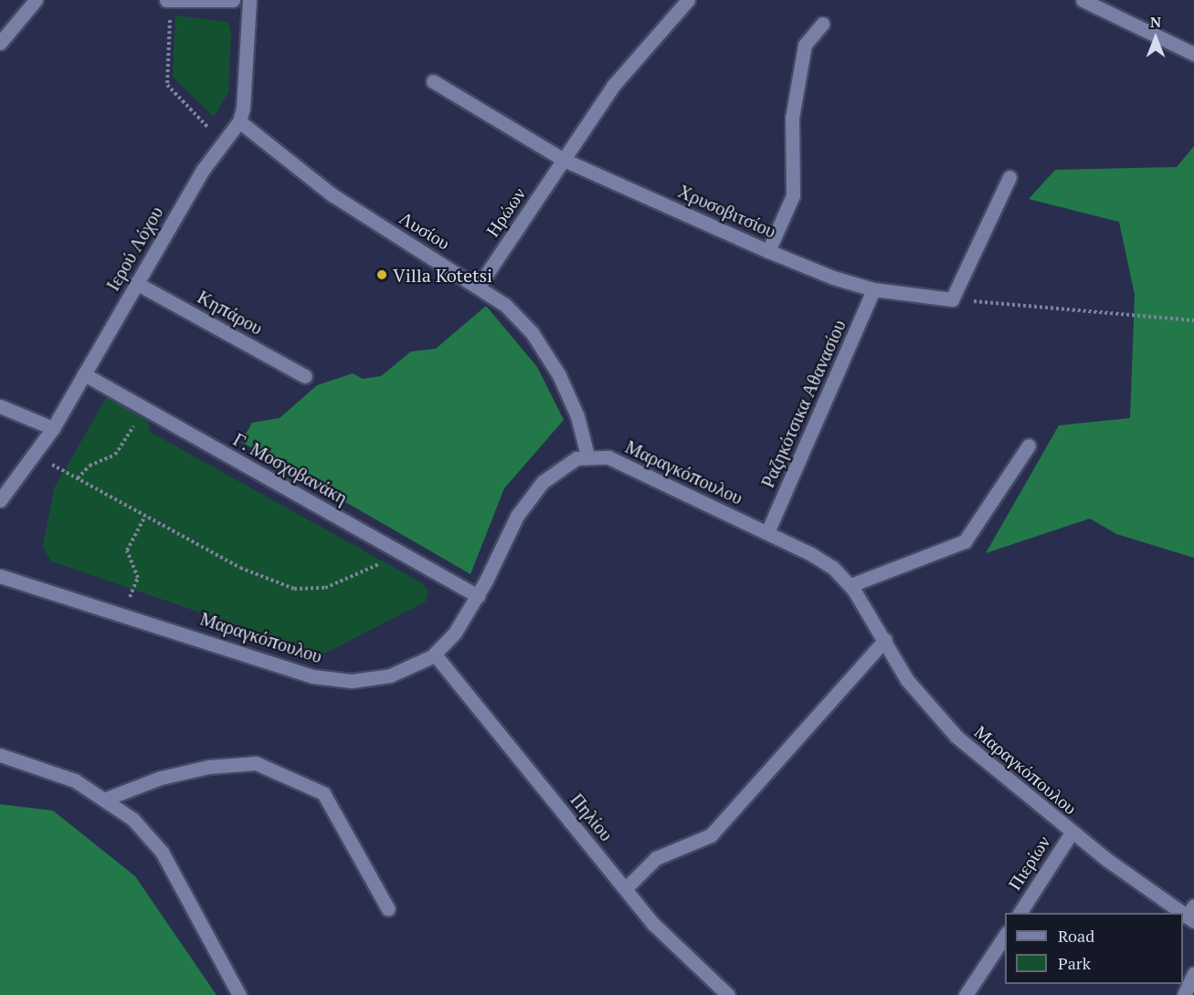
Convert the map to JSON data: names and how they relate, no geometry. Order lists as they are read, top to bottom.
{
  "streets": {
    "street": [
      "Χρυσοβιτσίου",
      "Ηρώων",
      "Λυσίου",
      "Ιερού Λόχου",
      "Κηπάρου",
      "Ραζηκότσικα Αθανασίου",
      "Γ. Μοσχοβανάκη",
      "Μαραγκόπουλου",
      "Πηλίου",
      "Πιερίων"
    ]
  },
  "crossings": [
    ["Χρυσοβιτσίου", "Ηρώων"],
    ["Χρυσοβιτσίου", "Ραζηκότσικα Αθανασίου"],
    ["Ηρώων", "Λυσίου"],
    ["Λυσίου", "Ιερού Λόχου"],
    ["Λυσίου", "Μαραγκόπουλου"],
    ["Ιερού Λόχου", "Κηπάρου"],
    ["Ιερού Λόχου", "Γ. Μοσχοβανάκη"],
    ["Ραζηκότσικα Αθανασίου", "Μαραγκόπουλου"],
    ["Γ. Μοσχοβανάκη", "Μαραγκόπουλου"],
    ["Μαραγκόπουλου", "Πηλίου"],
    ["Μαραγκόπουλου", "Πιερίων"]
  ],
  "places": ["Villa Kotetsi"],
  "legend": ["Road", "Park"],
  "north": "top"
}
